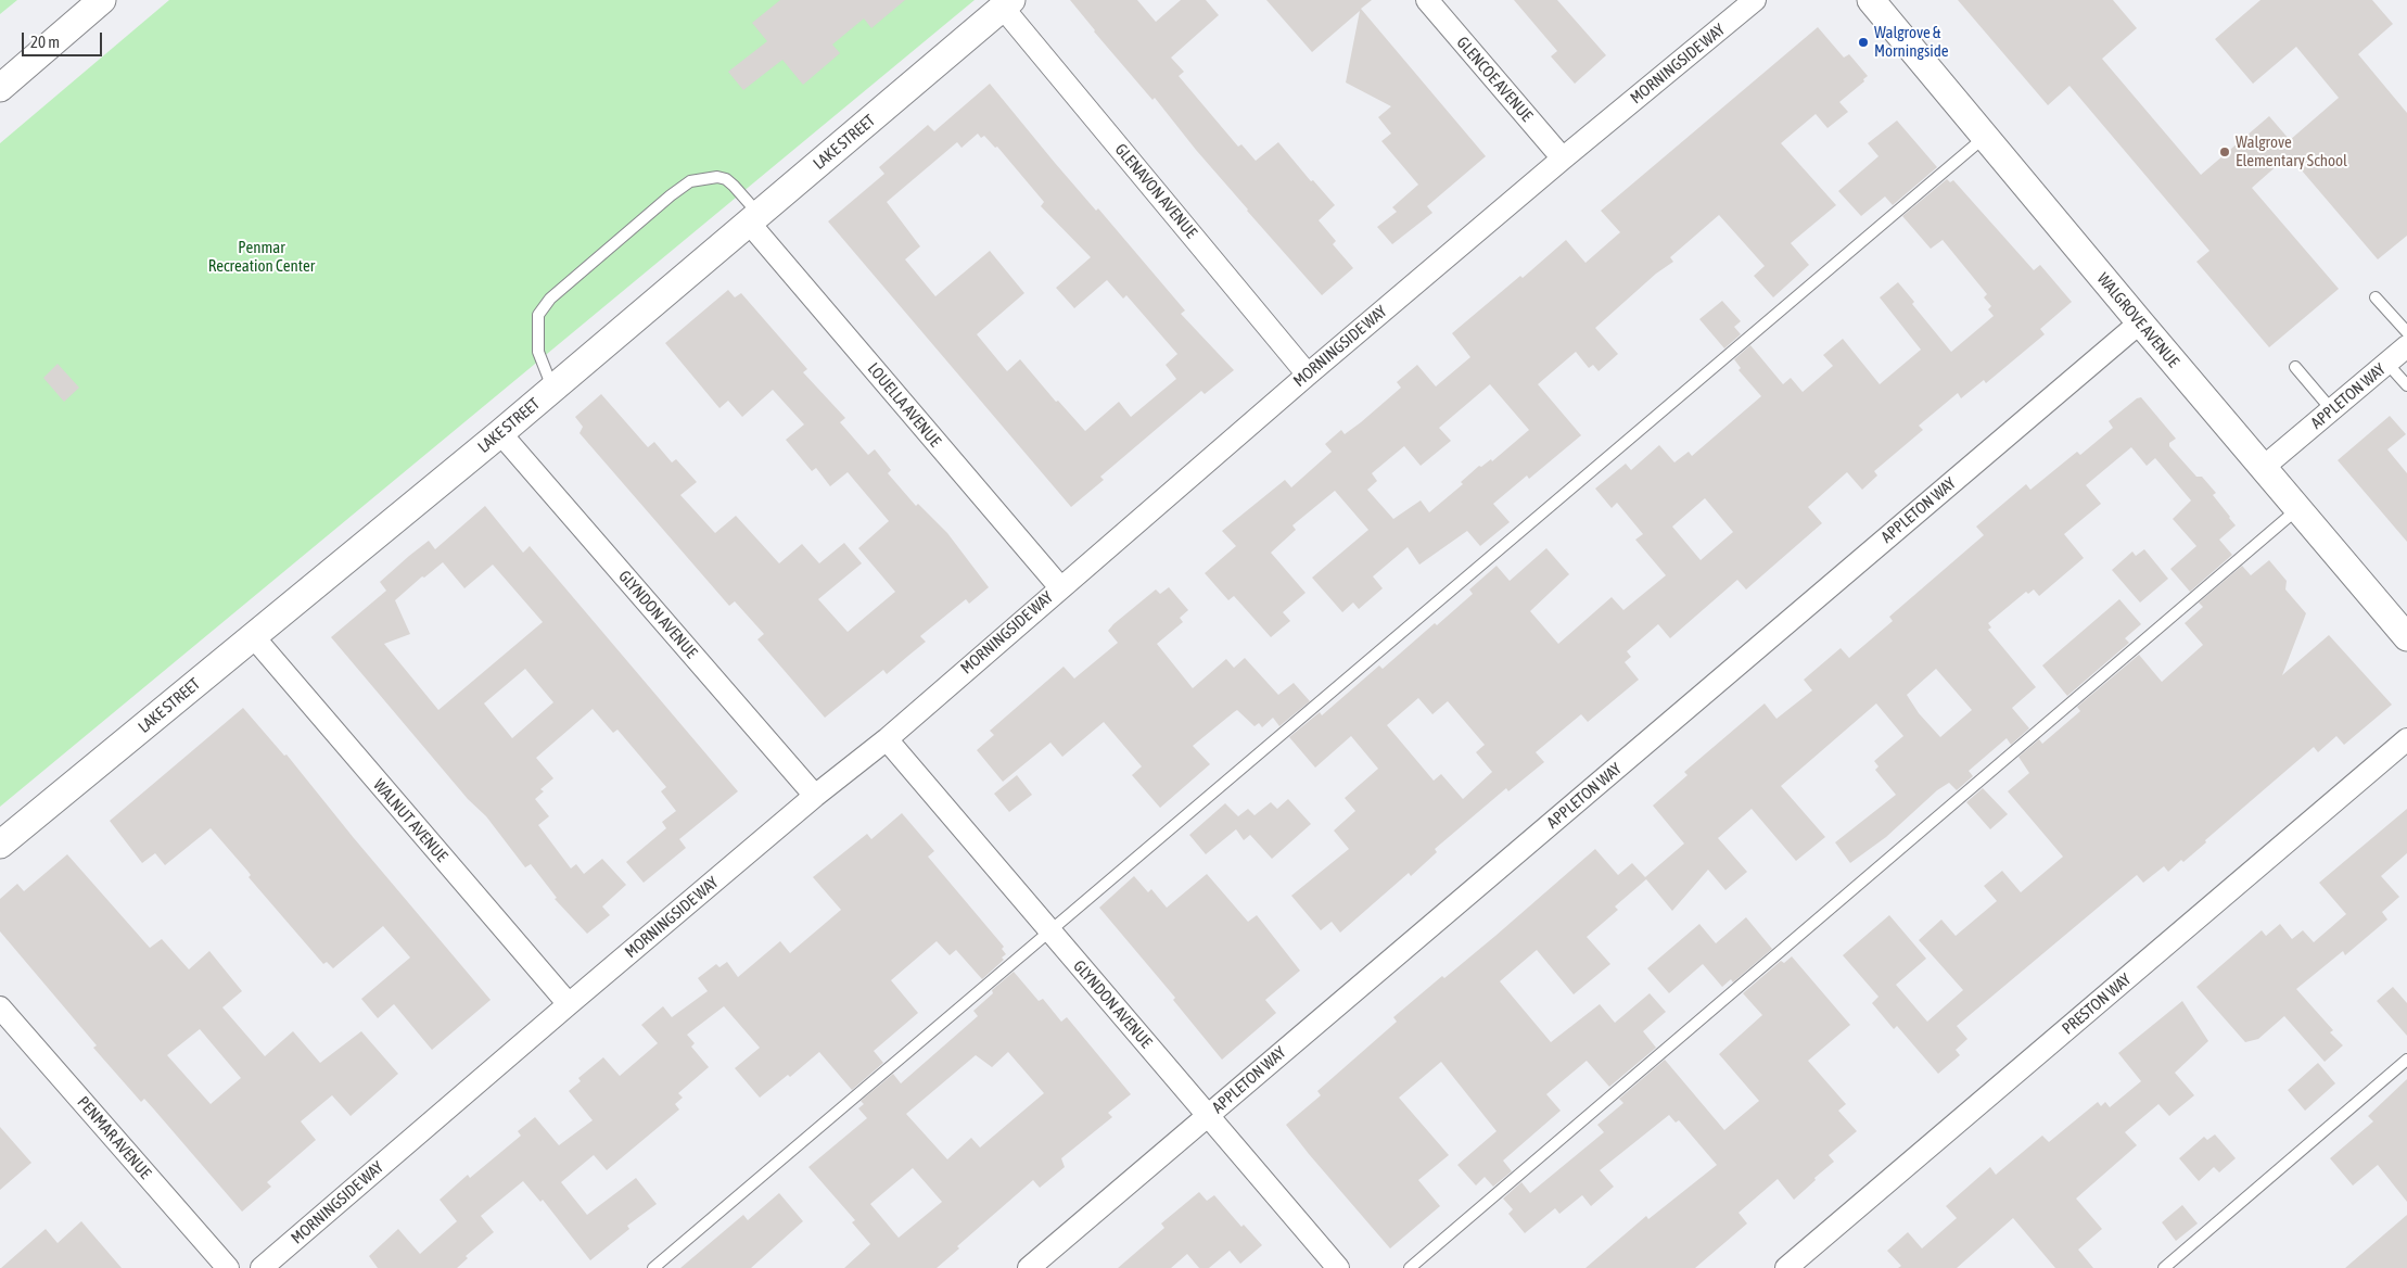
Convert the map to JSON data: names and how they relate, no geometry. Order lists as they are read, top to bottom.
{
  "streets": {
    "street": [
      "MORNINGSIDE WAY",
      "GLENCOE AVENUE",
      "LAKE STREET",
      "GLENAVON AVENUE",
      "WALGROVE AVENUE",
      "APPLETON WAY",
      "LOUELLA AVENUE",
      "GLYNDON AVENUE",
      "WALNUT AVENUE",
      "PRESTON WAY",
      "PENMAR AVENUE"
    ]
  },
  "crossings": [
    ["MORNINGSIDE WAY", "GLENCOE AVENUE"],
    ["MORNINGSIDE WAY", "GLENAVON AVENUE"],
    ["MORNINGSIDE WAY", "LOUELLA AVENUE"],
    ["MORNINGSIDE WAY", "GLYNDON AVENUE"],
    ["MORNINGSIDE WAY", "WALNUT AVENUE"],
    ["LAKE STREET", "GLENAVON AVENUE"],
    ["LAKE STREET", "LOUELLA AVENUE"],
    ["LAKE STREET", "GLYNDON AVENUE"],
    ["LAKE STREET", "WALNUT AVENUE"],
    ["WALGROVE AVENUE", "APPLETON WAY"],
    ["APPLETON WAY", "GLYNDON AVENUE"]
  ],
  "parks": ["Penmar Recreation Center"],
  "places": ["Walgrove & Morningside", "Walgrove Elementary School"],
  "scale_bar": "20 m"
}
